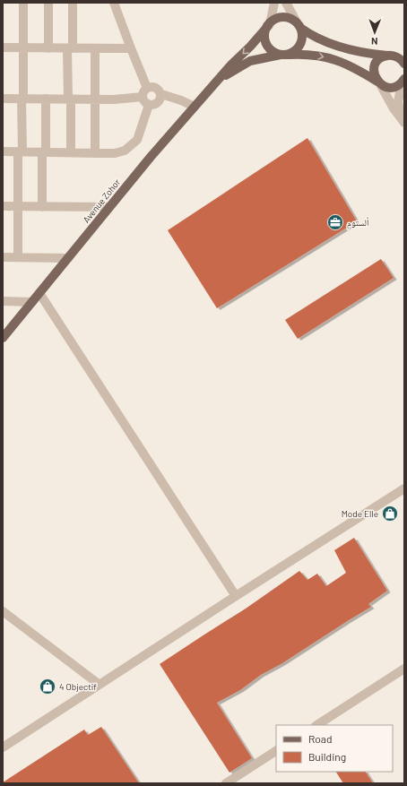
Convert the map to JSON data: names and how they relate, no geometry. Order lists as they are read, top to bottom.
{
  "streets": {
    "main road": ["Avenue Zohor"]
  },
  "places": {
    "office": ["ألستوم"],
    "shop": ["Mode Elle", "4 Objectif"]
  },
  "legend": ["Road", "Building"],
  "north": "bottom"
}
